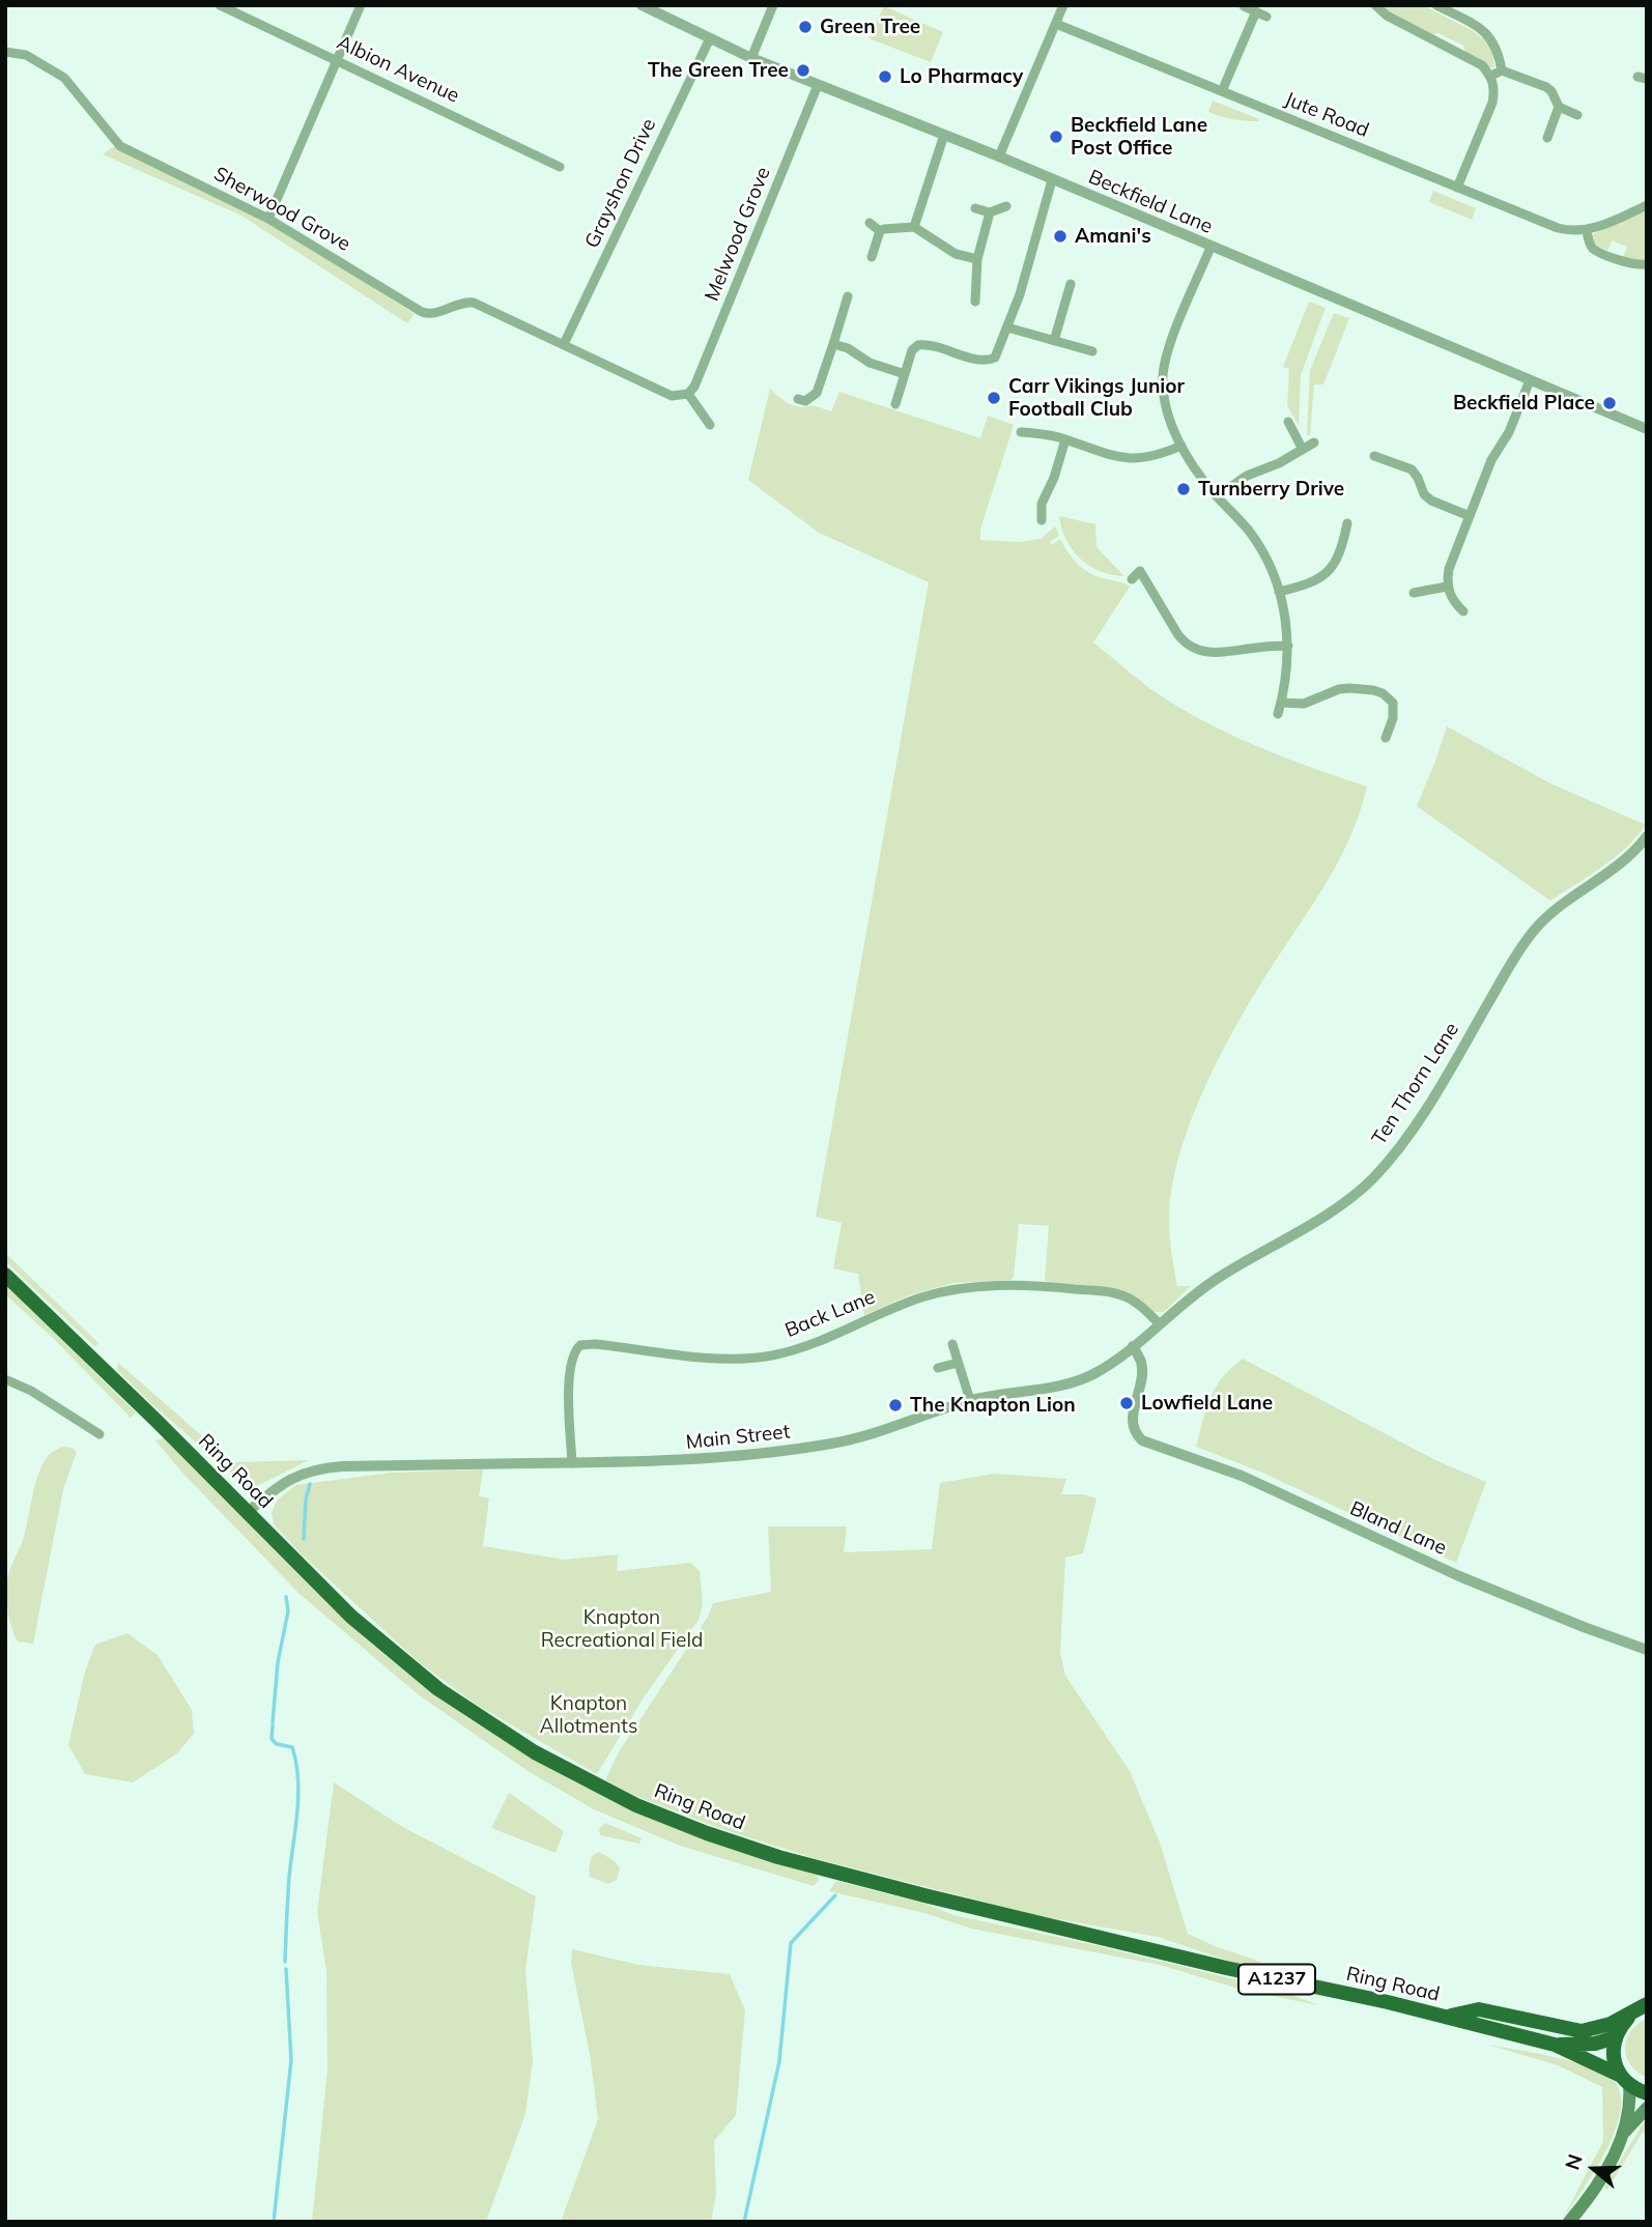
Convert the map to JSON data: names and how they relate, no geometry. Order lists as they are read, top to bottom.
{
  "streets": {
    "highway": ["Ring Road", "A1237"],
    "street": [
      "Albion Avenue",
      "Jute Road",
      "Grayshon Drive",
      "Beckfield Lane",
      "Sherwood Grove",
      "Melwood Grove",
      "Ten Thorn Lane",
      "Back Lane",
      "Main Street",
      "Bland Lane"
    ]
  },
  "crossings": [
    ["Grayshon Drive", "Beckfield Lane"],
    ["Grayshon Drive", "Sherwood Grove"],
    ["Beckfield Lane", "Melwood Grove"],
    ["Ten Thorn Lane", "Main Street"],
    ["Back Lane", "Main Street"],
    ["Main Street", "Ring Road"],
    ["Main Street", "Bland Lane"]
  ],
  "parks": ["Knapton Recreational Field", "Knapton Allotments"],
  "places": [
    "Green Tree",
    "The Green Tree",
    "Lo Pharmacy",
    "Beckfield Lane Post Office",
    "Amani's",
    "Carr Vikings Junior Football Club",
    "Beckfield Place",
    "Turnberry Drive",
    "Lowfield Lane",
    "The Knapton Lion"
  ],
  "north": "left"
}
